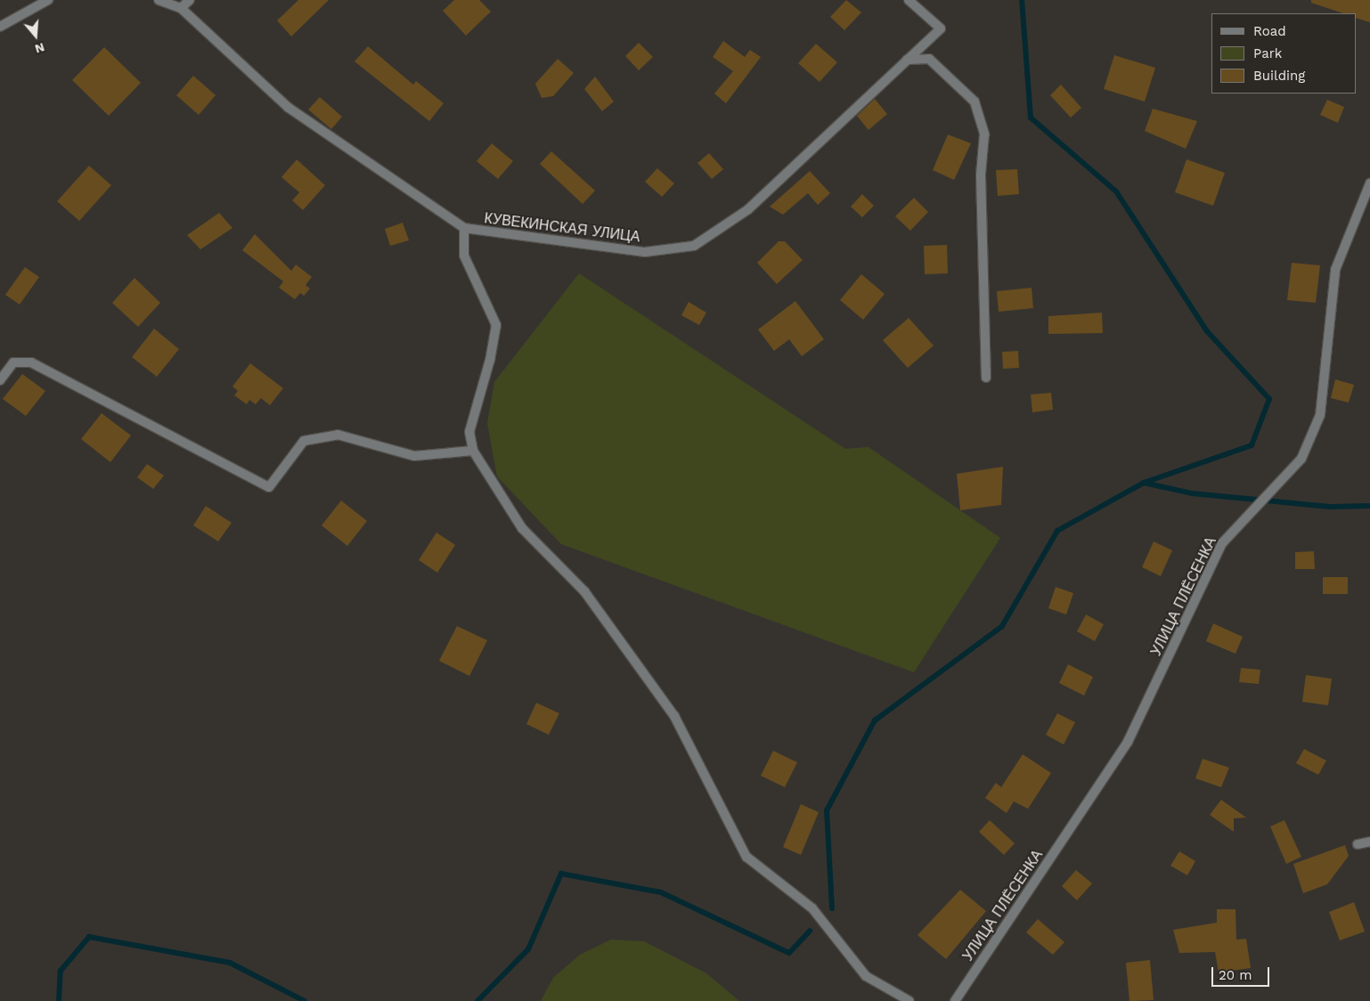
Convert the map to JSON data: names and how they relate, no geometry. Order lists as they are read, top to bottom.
{
  "streets": {
    "street": ["КУВЕКИНСКАЯ УЛИЦА", "УЛИЦА ПЛЁСЕНКА"]
  },
  "legend": ["Road", "Park", "Building"],
  "scale_bar": "20 m",
  "north": "bottom"
}
